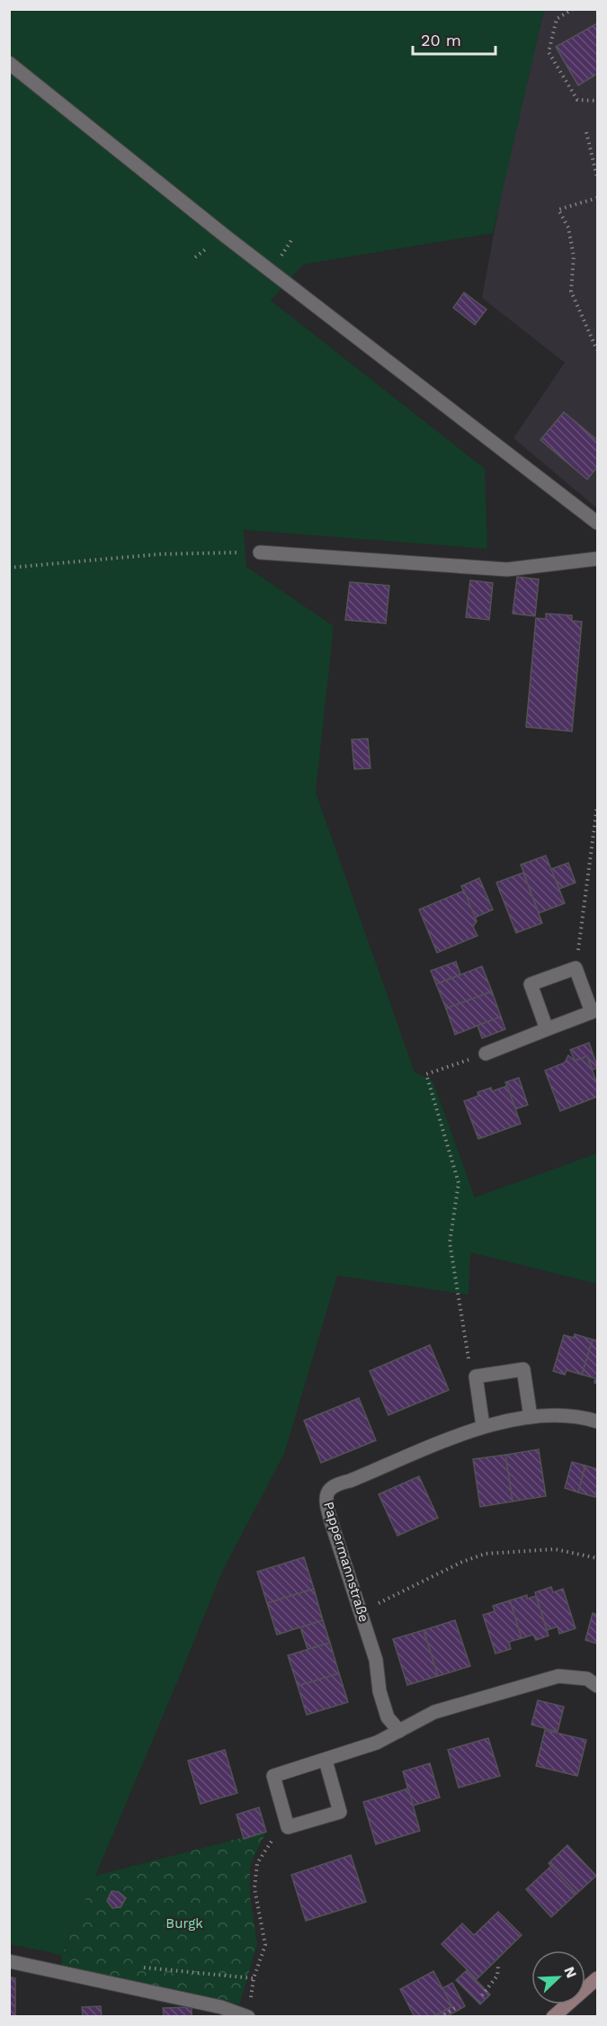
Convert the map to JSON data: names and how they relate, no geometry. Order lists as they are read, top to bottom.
{
  "streets": {
    "street": ["Pappermannstraße"]
  },
  "parks": ["Burgk"],
  "scale_bar": "20 m",
  "north": "top right"
}
